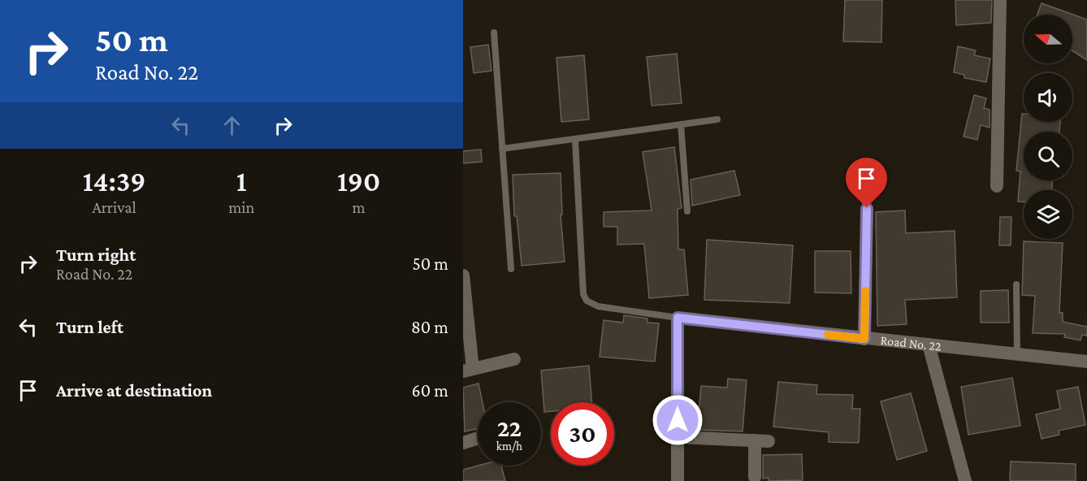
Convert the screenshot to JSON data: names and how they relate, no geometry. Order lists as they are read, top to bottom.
{
  "streets": {
    "street": ["Road No. 22"]
  },
  "north": "left",
  "page": {
    "turn": ["50 m", "Road No. 22"],
    "eta": [
      "14:39",
      "Arrival",
      "1",
      "min",
      "190",
      "m"
    ],
    "list": [
      {
        "name": "Turn right",
        "note": "Road No. 22",
        "value": "50 m"
      },
      {
        "name": "Turn left",
        "value": "80 m"
      },
      {
        "name": "Arrive at destination",
        "value": "60 m"
      }
    ],
    "speed": "22 km/h",
    "limit": "30"
  }
}
